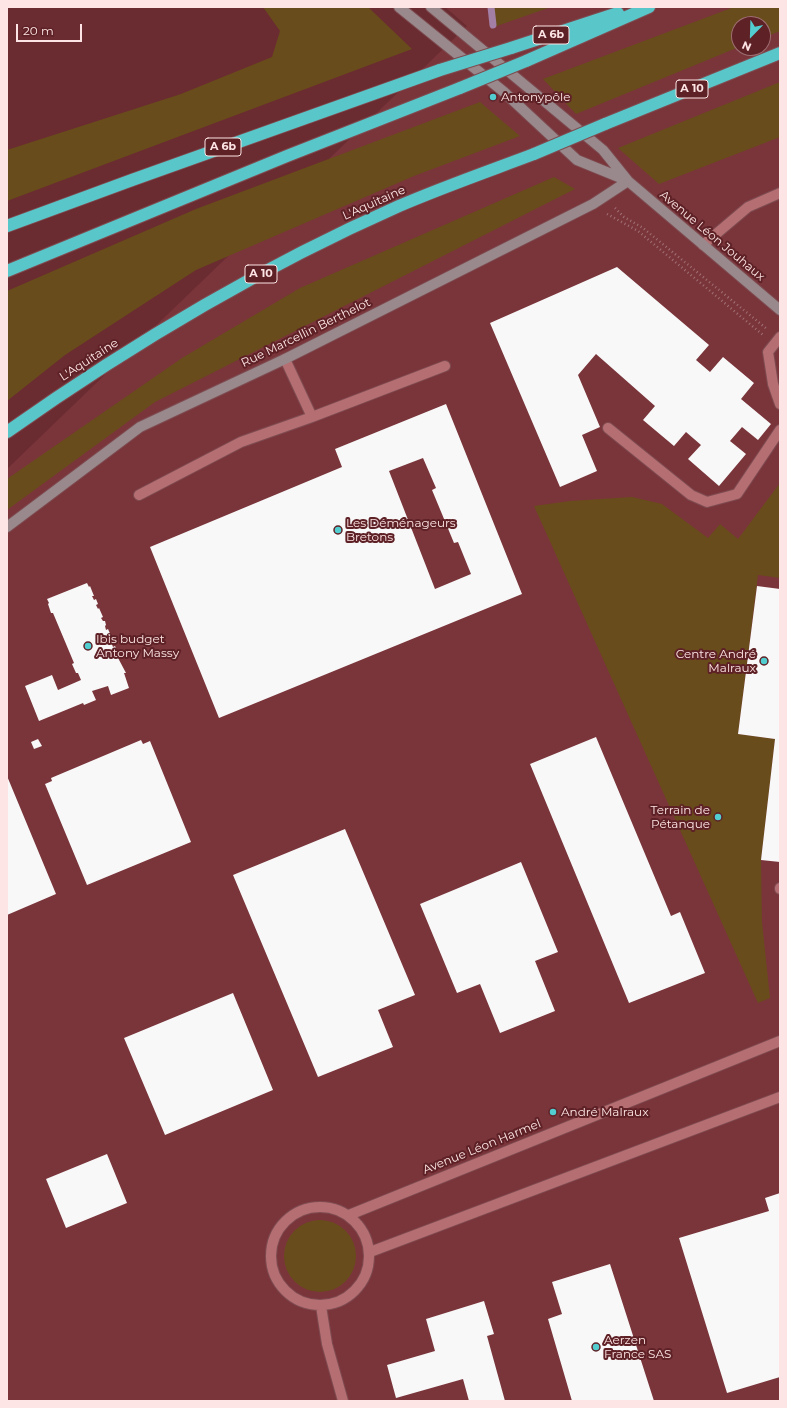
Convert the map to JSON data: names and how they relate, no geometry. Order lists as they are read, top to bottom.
{
  "streets": {
    "highway": ["A 6b", "A 10", "L'Aquitaine"],
    "street": ["Avenue Léon Jouhaux", "Rue Marcellin Berthelot", "Avenue Léon Harmel"]
  },
  "crossings": [
    ["Avenue Léon Jouhaux", "Rue Marcellin Berthelot"]
  ],
  "places": [
    "Antonypôle",
    "Les Déménageurs Bretons",
    "Ibis budget Antony Massy",
    "Centre André Malraux",
    "Terrain de Pétanque",
    "André Malraux",
    "Aerzen France SAS"
  ],
  "scale_bar": "20 m",
  "north": "bottom left"
}
